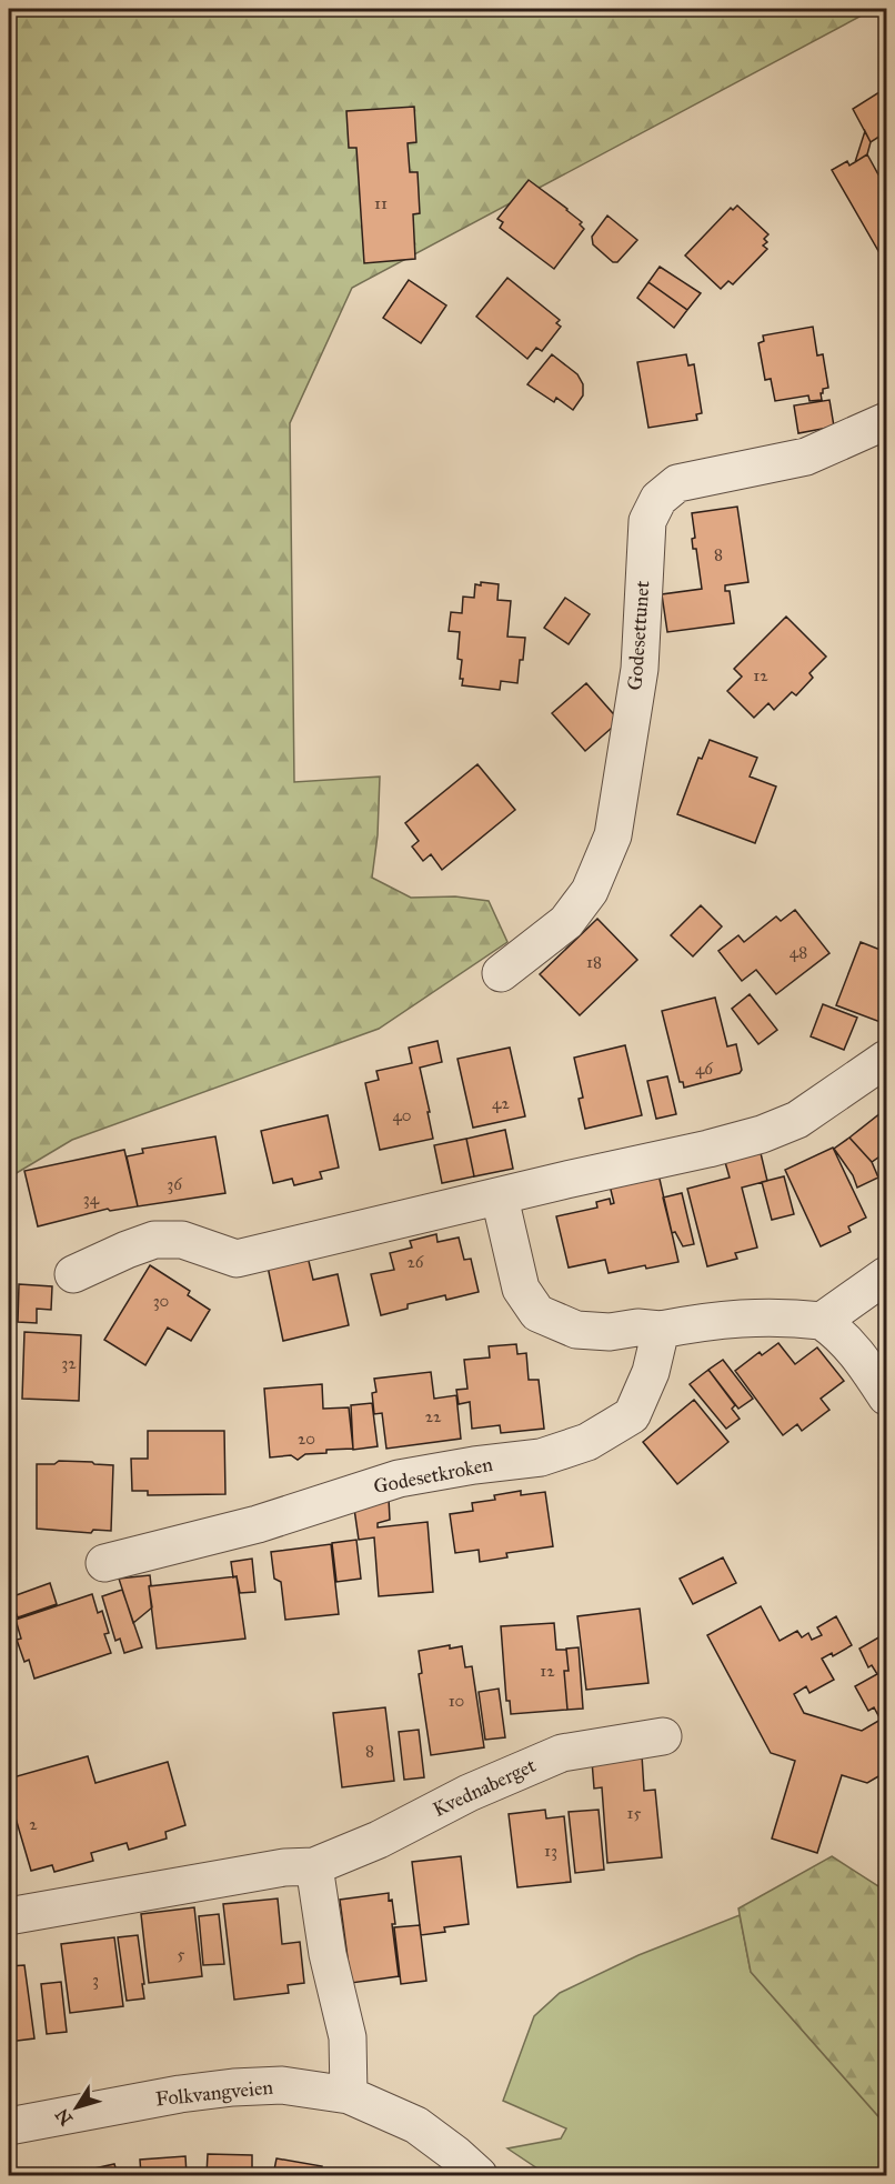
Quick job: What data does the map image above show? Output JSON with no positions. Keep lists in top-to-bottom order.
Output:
{
  "streets": {
    "street": [
      "Godesettunet",
      "Godesetkroken",
      "Kvednaberget",
      "Folkvangveien"
    ]
  },
  "house_numbers": [
    "11",
    "8",
    "12",
    "48",
    "18",
    "46",
    "42",
    "40",
    "36",
    "34",
    "26",
    "30",
    "32",
    "22",
    "20",
    "12",
    "10",
    "8",
    "15",
    "2",
    "13",
    "5",
    "3"
  ],
  "north": "bottom left"
}
